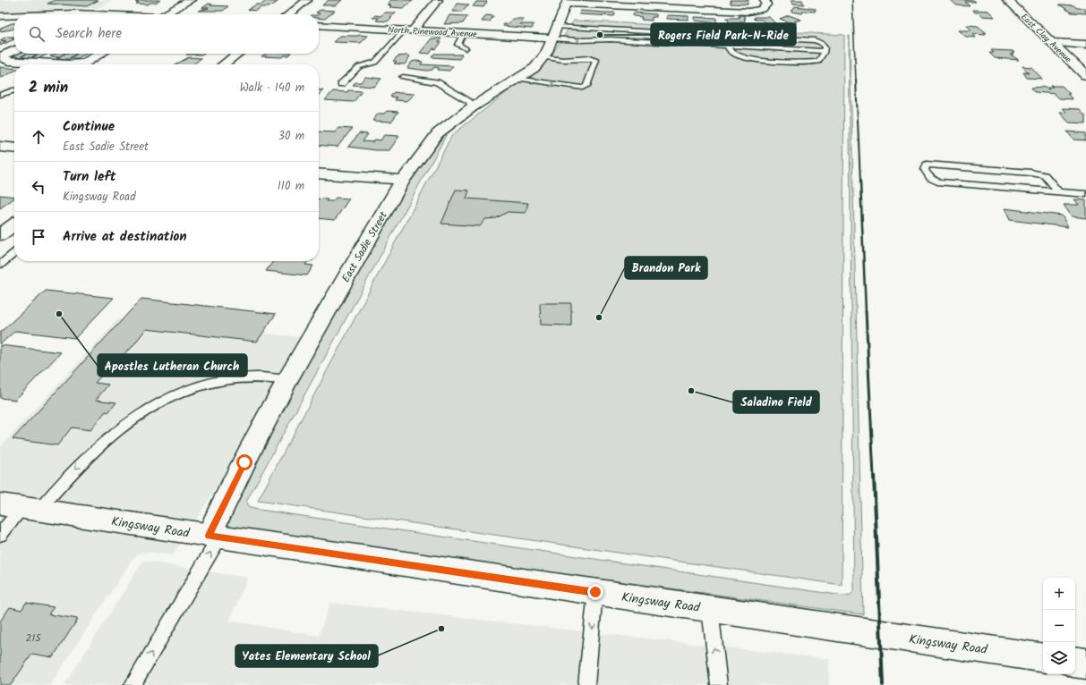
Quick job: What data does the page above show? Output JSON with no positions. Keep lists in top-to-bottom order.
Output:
{
  "streets": {
    "street": [
      "North Pinewood Avenue",
      "East Clay Avenue",
      "East Sadie Street",
      "Kingsway Road"
    ]
  },
  "crossings": [
    ["North Pinewood Avenue", "East Sadie Street"],
    ["East Sadie Street", "Kingsway Road"]
  ],
  "places": [
    "Rogers Field Park-N-Ride",
    "Apostles Lutheran Church",
    "Brandon Park",
    "Saladino Field",
    "Yates Elementary School"
  ],
  "house_numbers": ["215"],
  "page": {
    "search": "Search here",
    "heading": ["2 min", "Walk · 140 m"],
    "list": [
      ["Continue", "East Sadie Street", "30 m"],
      ["Turn left", "Kingsway Road", "110 m"],
      "Arrive at destination"
    ],
    "map_buttons": ["+", "−"]
  }
}
